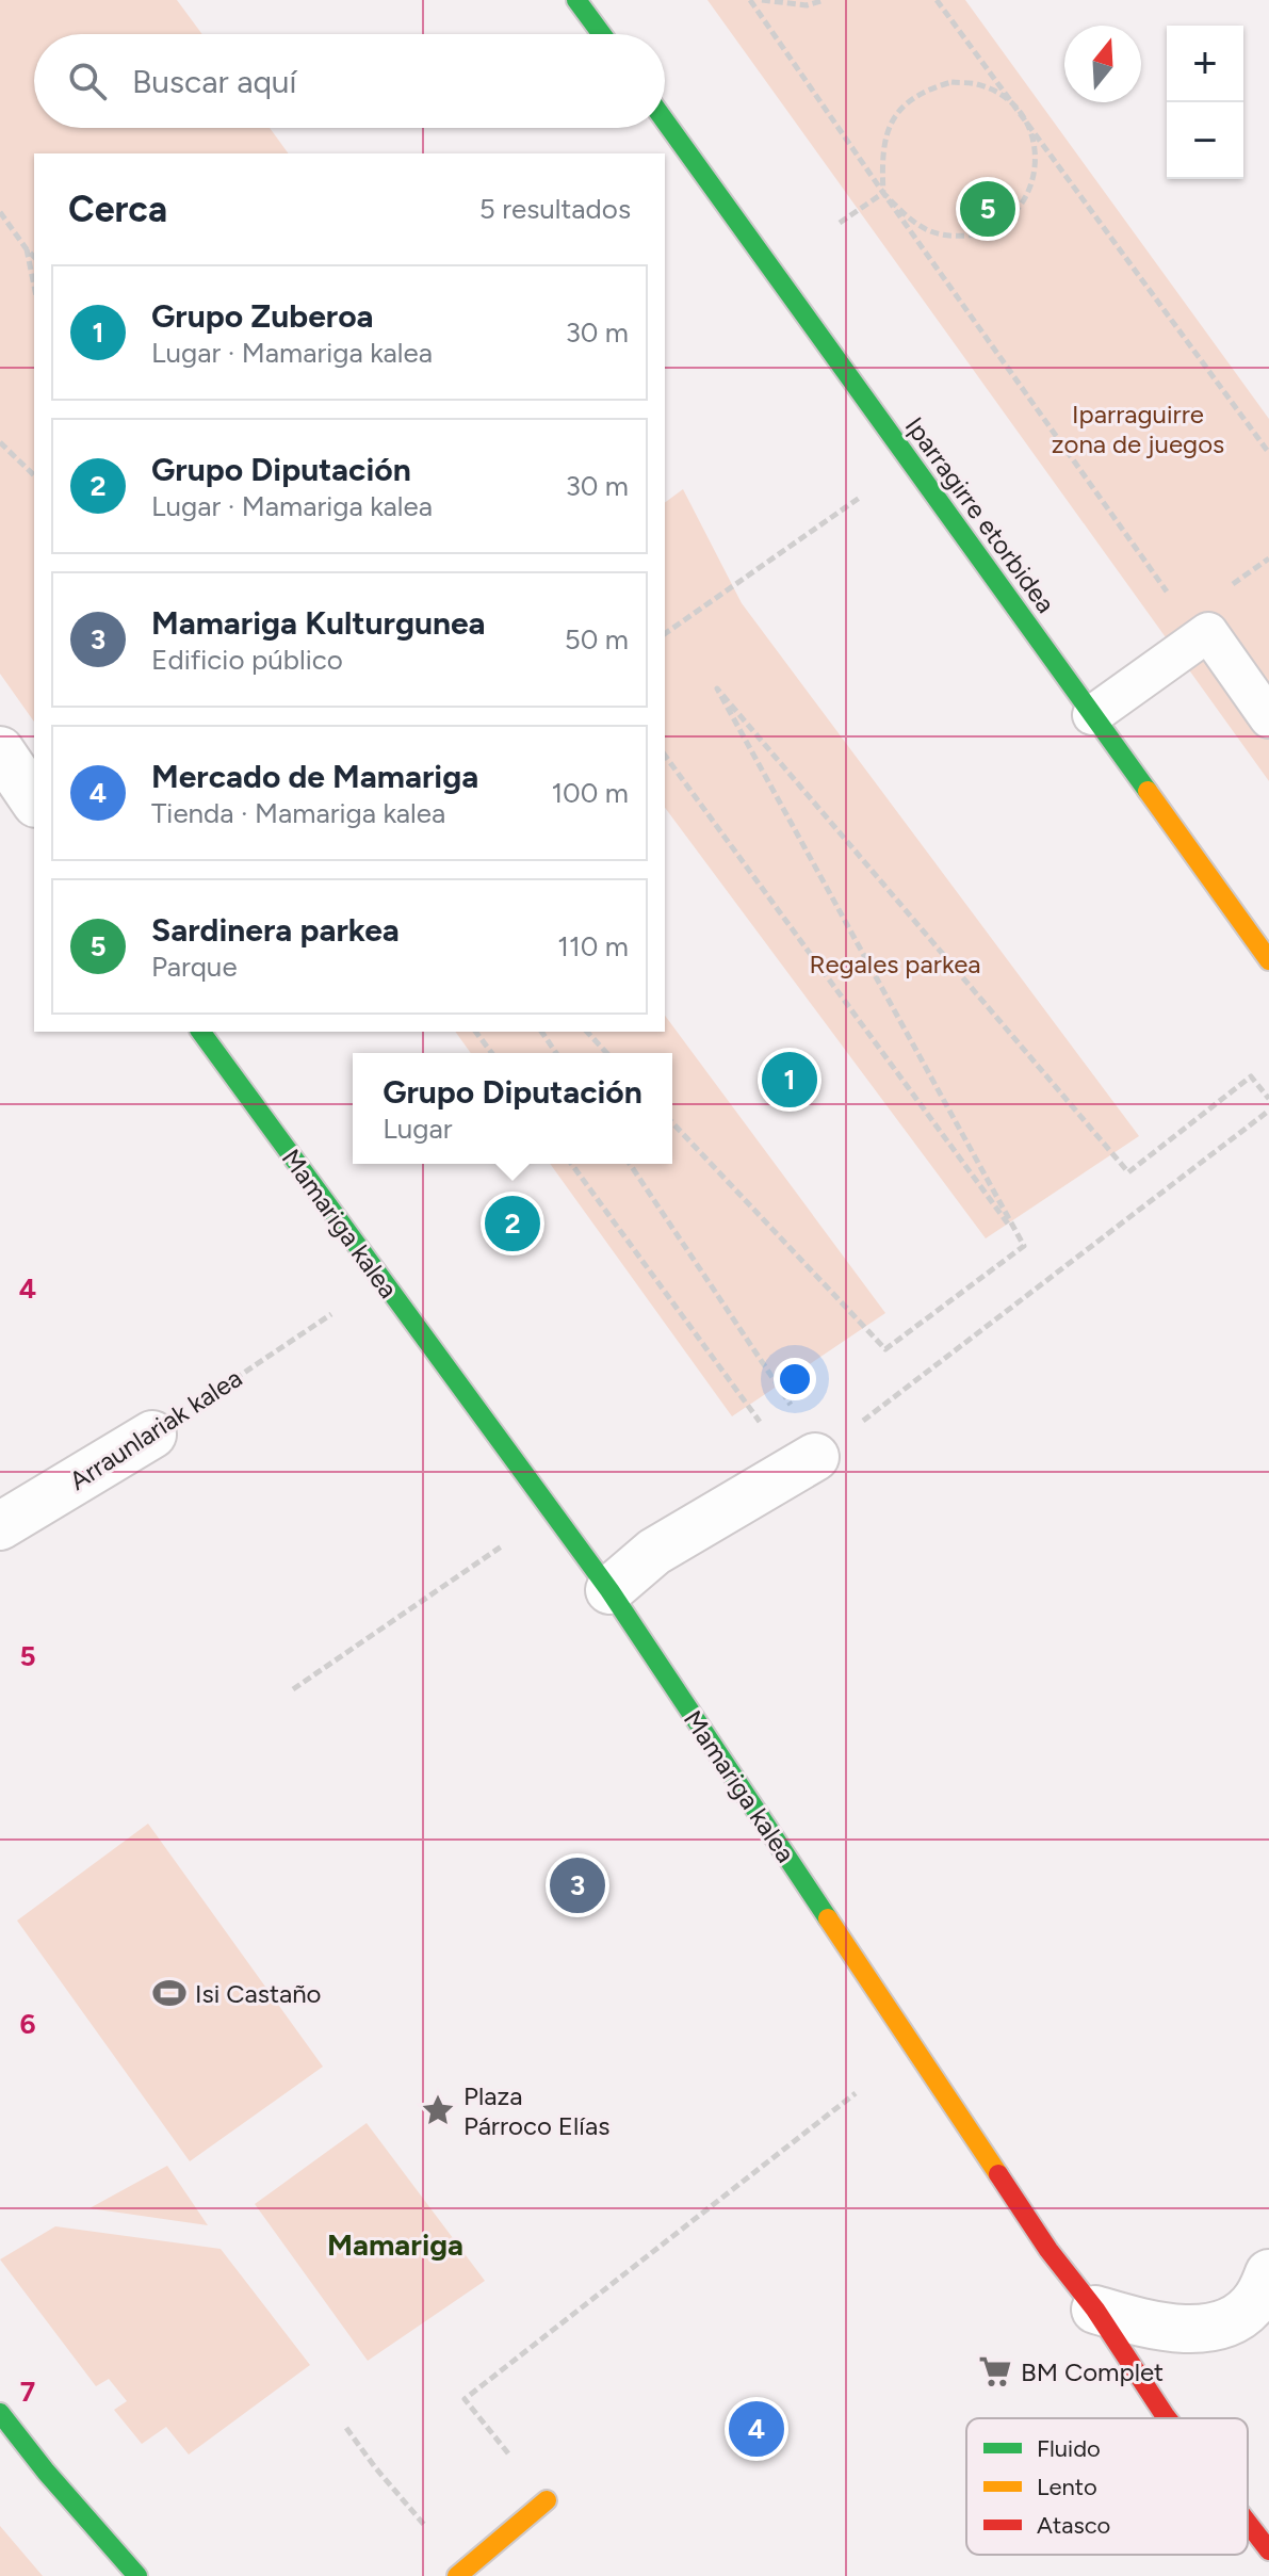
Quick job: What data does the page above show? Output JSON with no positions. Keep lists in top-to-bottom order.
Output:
{
  "streets": {
    "street": ["Iparragirre etorbidea", "Mamariga kalea", "Arraunlariak kalea"]
  },
  "districts": ["Mamariga"],
  "parks": ["Iparraguirre zona de juegos", "Regales parkea"],
  "places": {
    "sports": ["Isi Castaño"],
    "place": ["Plaza Párroco Elías"],
    "supermarket": ["BM Complet"]
  },
  "legend": ["Fluido", "Lento", "Atasco"],
  "north": "top",
  "page": {
    "map_buttons": ["+", "−"],
    "search": "Buscar aquí",
    "heading": ["Cerca", "5 resultados"],
    "pins": [
      "5",
      "1",
      "2",
      "3",
      "4"
    ],
    "list": [
      {
        "mark": "1",
        "name": "Grupo Zuberoa",
        "note": "Lugar · Mamariga kalea",
        "value": "30 m"
      },
      {
        "mark": "2",
        "name": "Grupo Diputación",
        "note": "Lugar · Mamariga kalea",
        "value": "30 m"
      },
      {
        "mark": "3",
        "name": "Mamariga Kulturgunea",
        "note": "Edificio público",
        "value": "50 m"
      },
      {
        "mark": "4",
        "name": "Mercado de Mamariga",
        "note": "Tienda · Mamariga kalea",
        "value": "100 m"
      },
      {
        "mark": "5",
        "name": "Sardinera parkea",
        "note": "Parque",
        "value": "110 m"
      }
    ],
    "popup": ["Grupo Diputación", "Lugar"]
  },
  "grid": {
    "rows": [
      "4",
      "5",
      "6",
      "7"
    ]
  }
}
